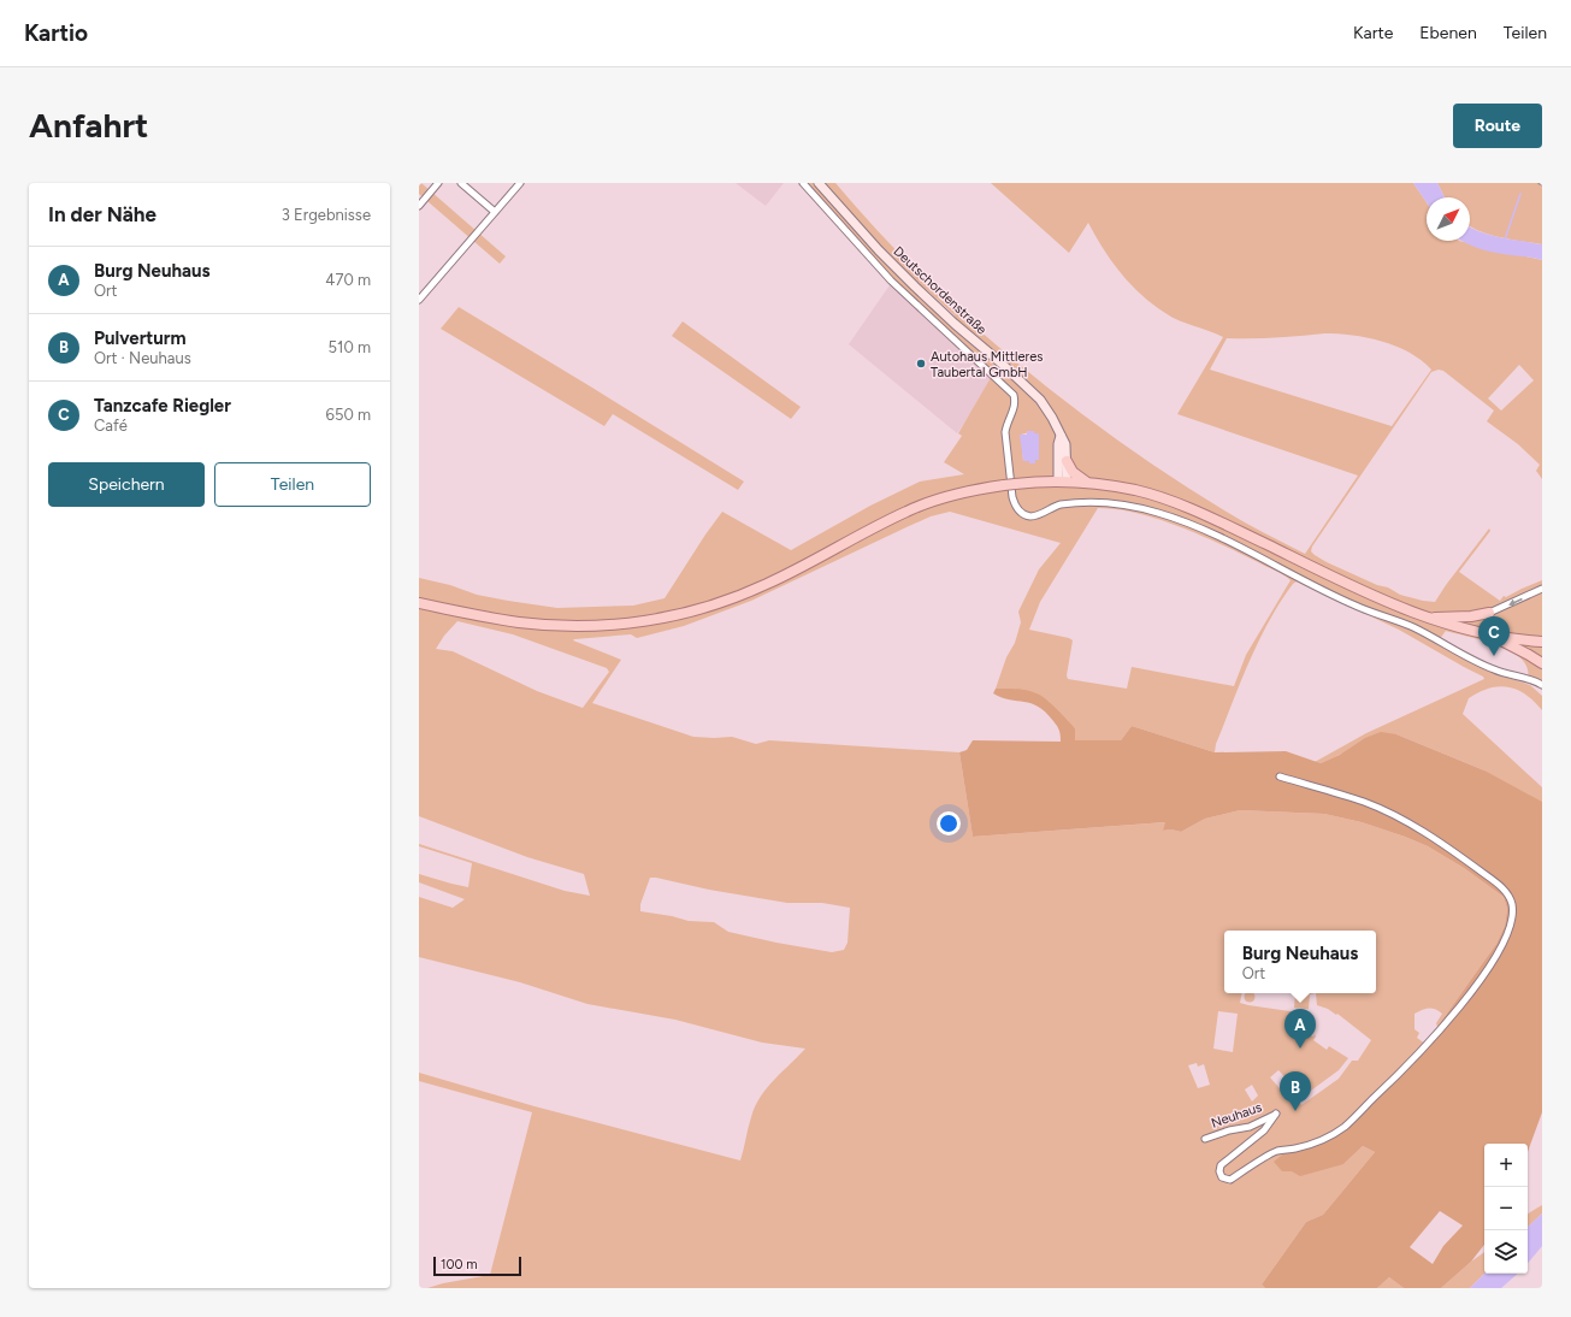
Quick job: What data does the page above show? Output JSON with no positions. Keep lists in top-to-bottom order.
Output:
{
  "streets": {
    "street": ["Deutschordenstraße", "Neuhaus"]
  },
  "places": ["Autohaus Mittleres Taubertal GmbH"],
  "scale_bar": "100 m",
  "north": "top right",
  "page": {
    "header": "Kartio",
    "nav": ["Karte", "Ebenen", "Teilen"],
    "buttons": [
      "Route",
      ["Speichern", "Teilen"]
    ],
    "title": "Anfahrt",
    "heading": ["In der Nähe", "3 Ergebnisse"],
    "list": [
      {
        "mark": "A",
        "name": "Burg Neuhaus",
        "note": "Ort",
        "value": "470 m"
      },
      {
        "mark": "B",
        "name": "Pulverturm",
        "note": "Ort · Neuhaus",
        "value": "510 m"
      },
      {
        "mark": "C",
        "name": "Tanzcafe Riegler",
        "note": "Café",
        "value": "650 m"
      }
    ],
    "pins": ["C", "A", "B"],
    "popup": ["Burg Neuhaus", "Ort"],
    "map_buttons": ["+", "−"],
    "scale": "100 m"
  }
}
